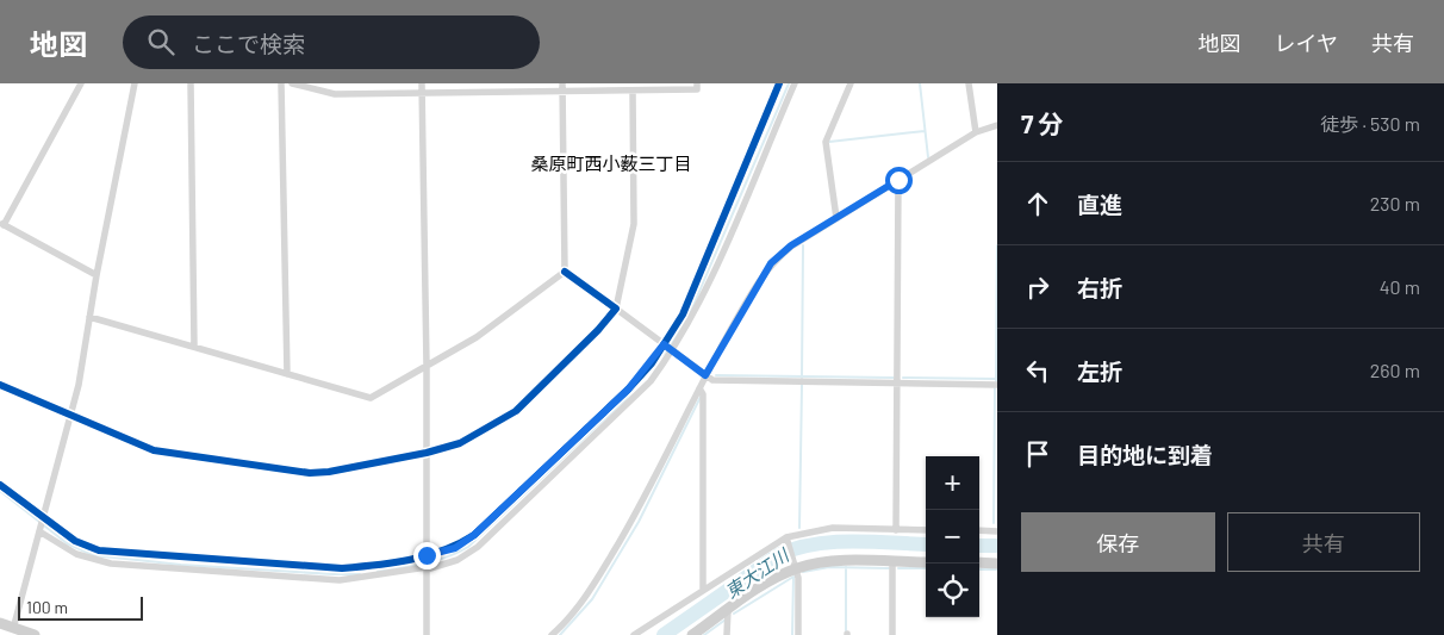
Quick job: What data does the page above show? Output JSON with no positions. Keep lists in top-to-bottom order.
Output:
{
  "districts": ["桑原町西小薮三丁目"],
  "water": ["東大江川"],
  "scale_bar": "100 m",
  "page": {
    "header": "地図",
    "search": "ここで検索",
    "nav": ["地図", "レイヤ", "共有"],
    "heading": ["7 分", "徒歩 · 530 m"],
    "list": [
      ["直進", "230 m"],
      ["右折", "40 m"],
      ["左折", "260 m"],
      "目的地に到着"
    ],
    "map_buttons": ["+", "−"],
    "buttons": ["保存", "共有"],
    "scale": "100 m"
  }
}
